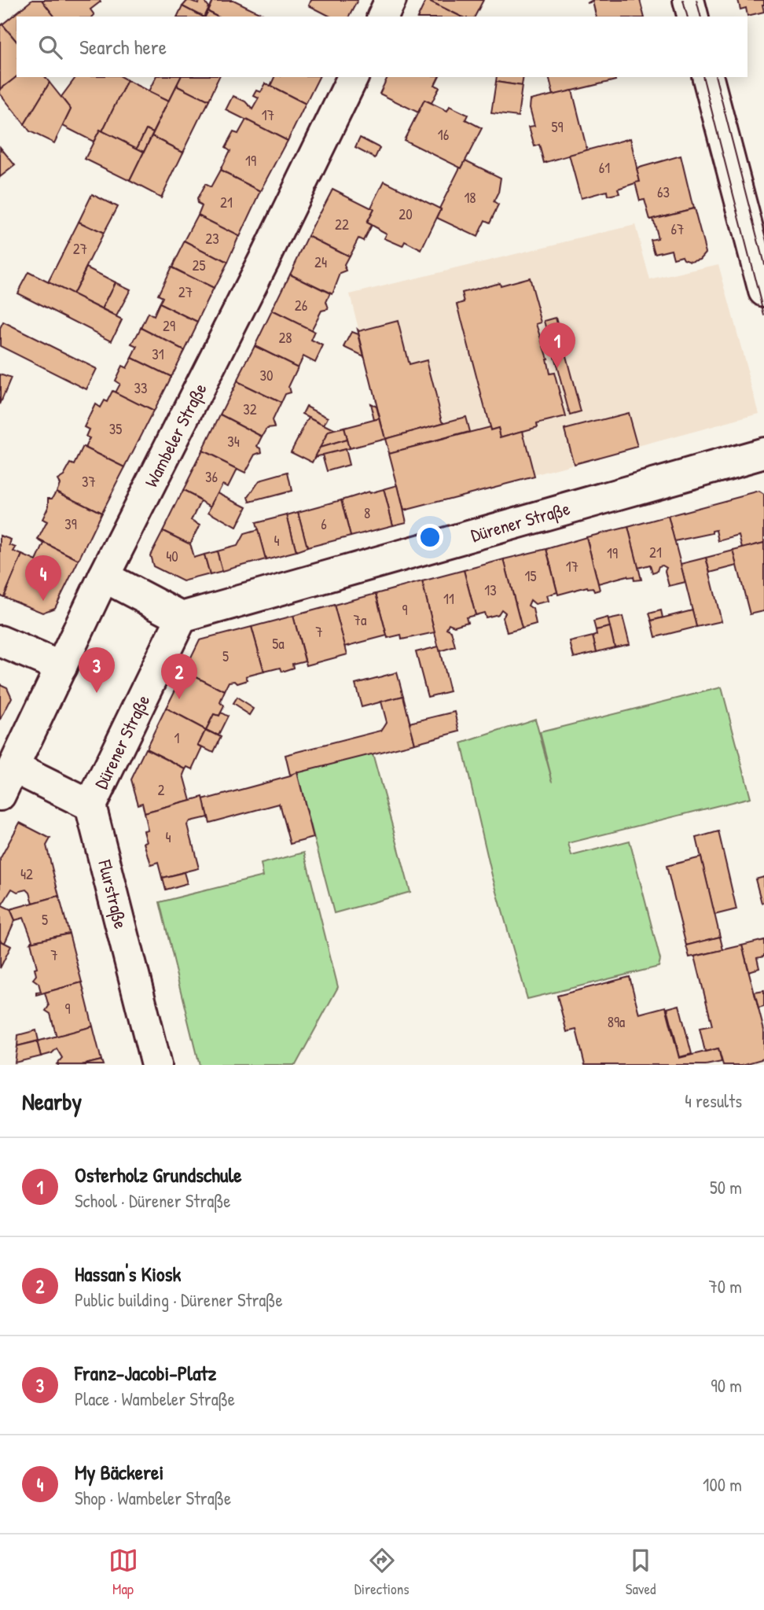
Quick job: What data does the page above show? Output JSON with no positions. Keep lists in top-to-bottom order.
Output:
{
  "streets": {
    "street": ["Wambeler Straße", "Dürener Straße", "Flurstraße"]
  },
  "crossings": [
    ["Dürener Straße", "Flurstraße"]
  ],
  "house_numbers": [
    "17",
    "59",
    "16",
    "19",
    "61",
    "63",
    "18",
    "21",
    "20",
    "22",
    "67",
    "23",
    "27",
    "24",
    "25",
    "27",
    "26",
    "29",
    "28",
    "31",
    "30",
    "33",
    "32",
    "35",
    "34",
    "36",
    "37",
    "8",
    "39",
    "6",
    "4",
    "21",
    "19",
    "40",
    "17",
    "15",
    "13",
    "11",
    "9",
    "7a",
    "7",
    "5a",
    "5",
    "1",
    "2",
    "4",
    "42",
    "5",
    "7",
    "9",
    "89a"
  ],
  "page": {
    "search": "Search here",
    "pins": [
      "1",
      "4",
      "3",
      "2"
    ],
    "heading": ["Nearby", "4 results"],
    "list": [
      {
        "mark": "1",
        "name": "Osterholz Grundschule",
        "note": "School · Dürener Straße",
        "value": "50 m"
      },
      {
        "mark": "2",
        "name": "Hassan's Kiosk",
        "note": "Public building · Dürener Straße",
        "value": "70 m"
      },
      {
        "mark": "3",
        "name": "Franz-Jacobi-Platz",
        "note": "Place · Wambeler Straße",
        "value": "90 m"
      },
      {
        "mark": "4",
        "name": "My Bäckerei",
        "note": "Shop · Wambeler Straße",
        "value": "100 m"
      }
    ],
    "nav": ["Map", "Directions", "Saved"]
  }
}
